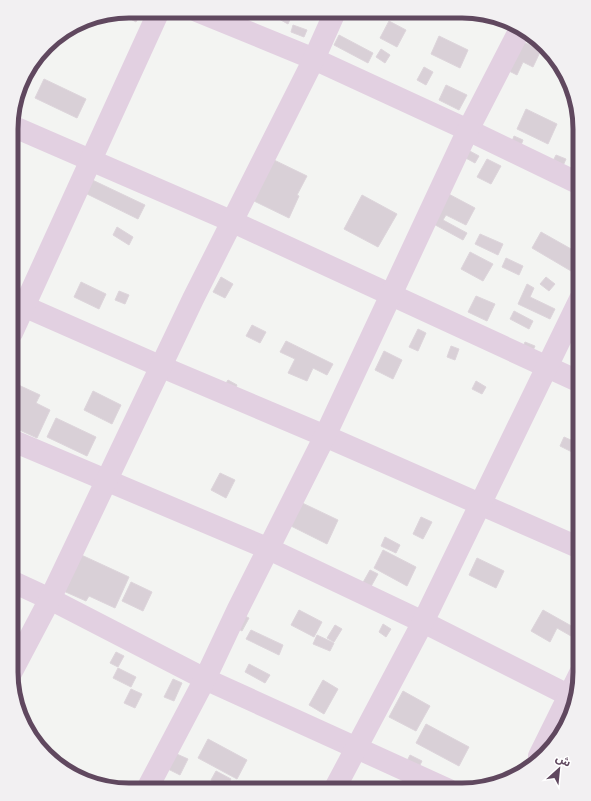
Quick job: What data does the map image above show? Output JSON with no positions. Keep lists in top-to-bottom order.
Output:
{
  "north": "top right"
}
